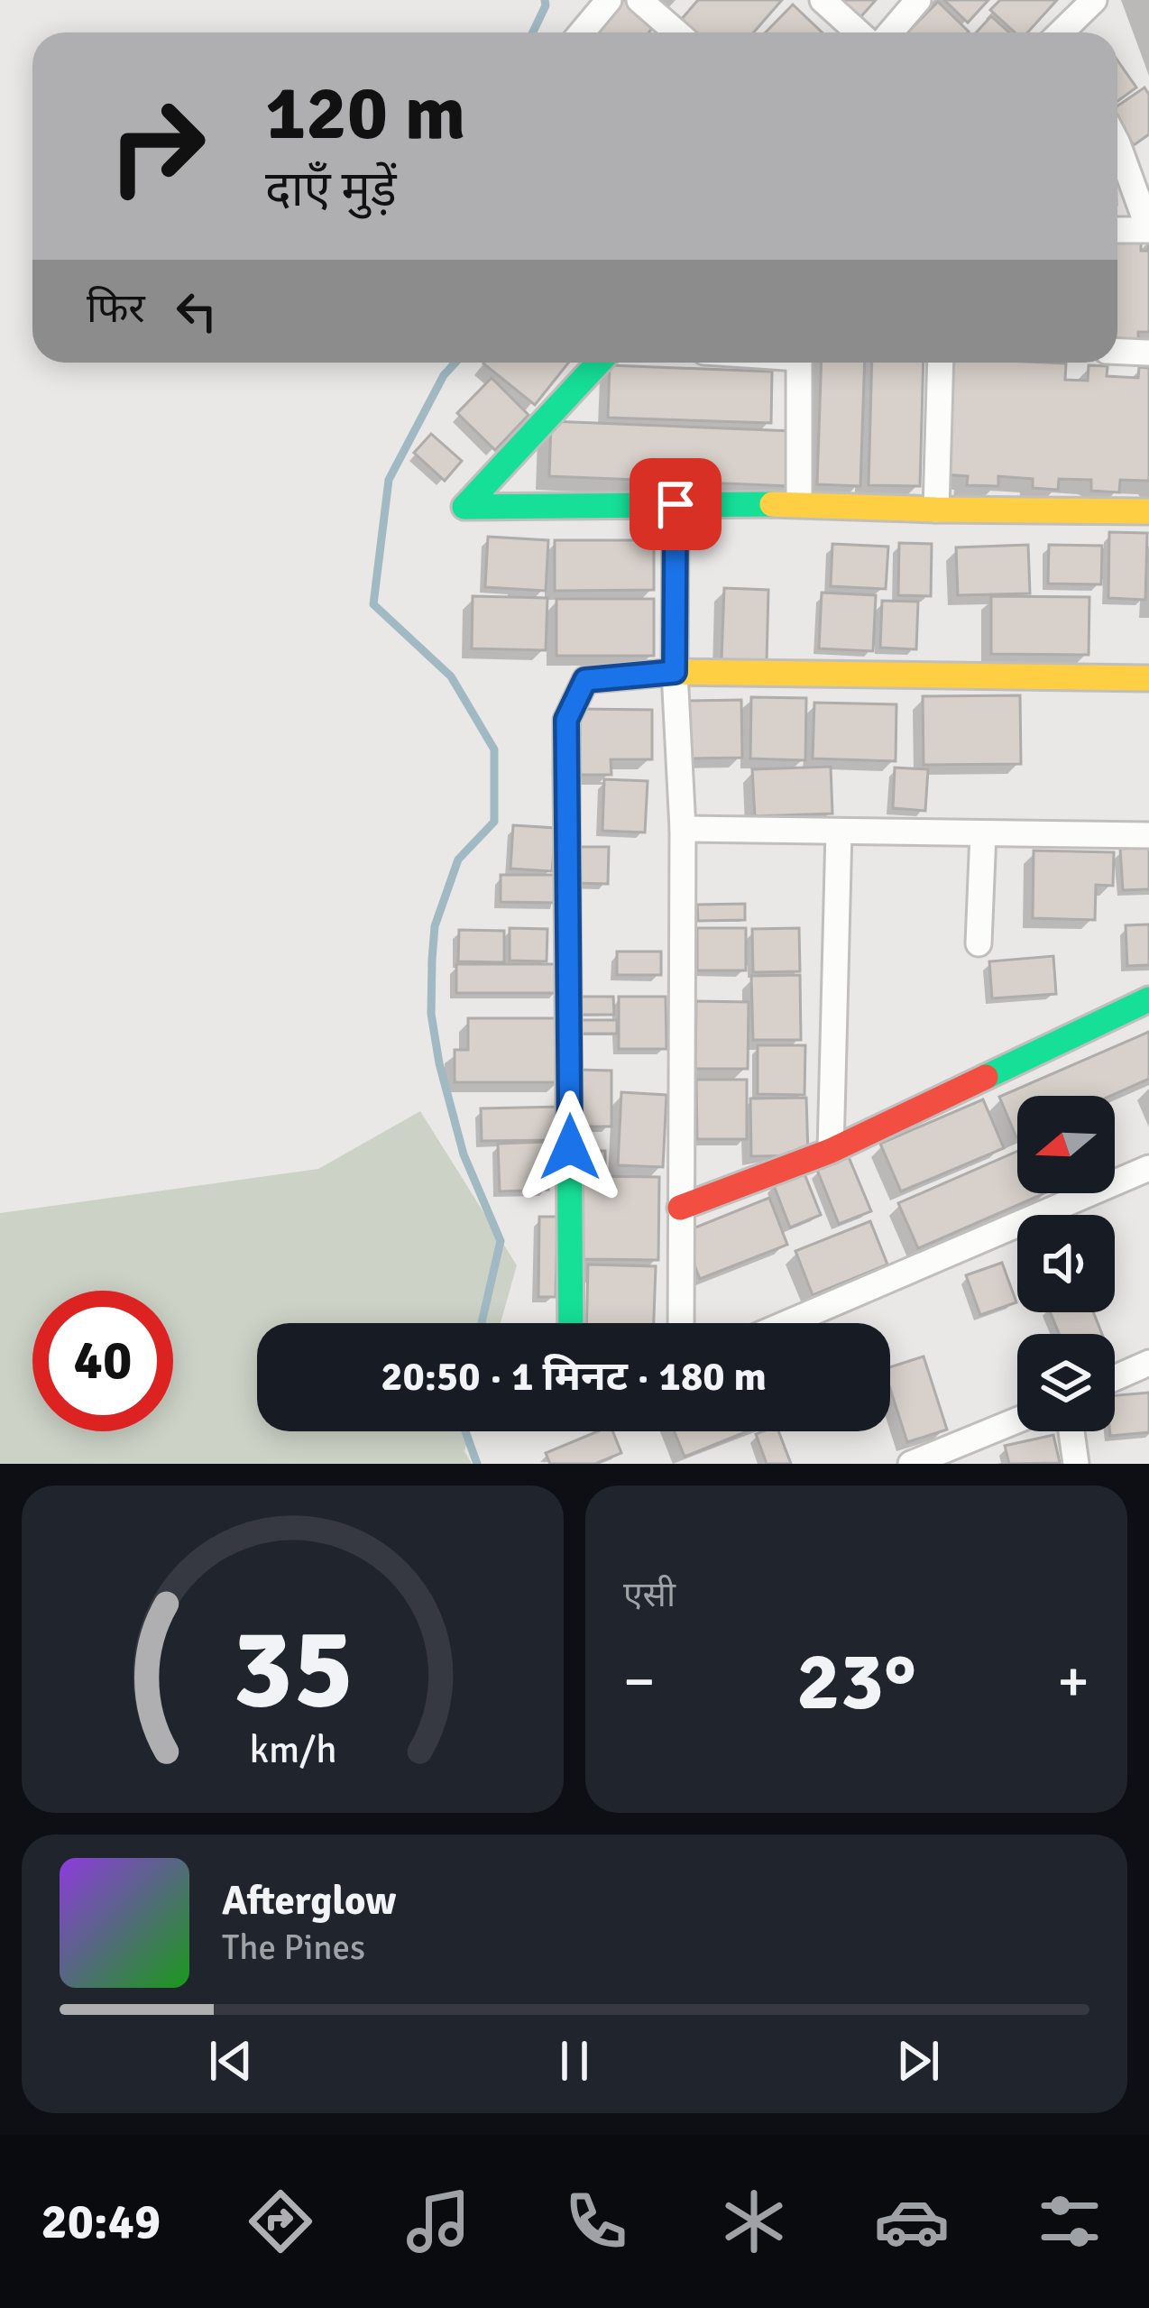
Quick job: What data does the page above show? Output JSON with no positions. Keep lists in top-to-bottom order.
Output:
{
  "north": "left",
  "page": {
    "turn": ["120 m", "दाएँ मुड़ें"],
    "then": "फिर",
    "limit": "40",
    "trip": "20:50 · 1 मिनट · 180 m",
    "tile": "एसी",
    "heat": ["−", "23°", "+"],
    "song": ["Afterglow", "The Pines"],
    "tabs": "20:49",
    "gauge": ["35", "km/h"]
  }
}
